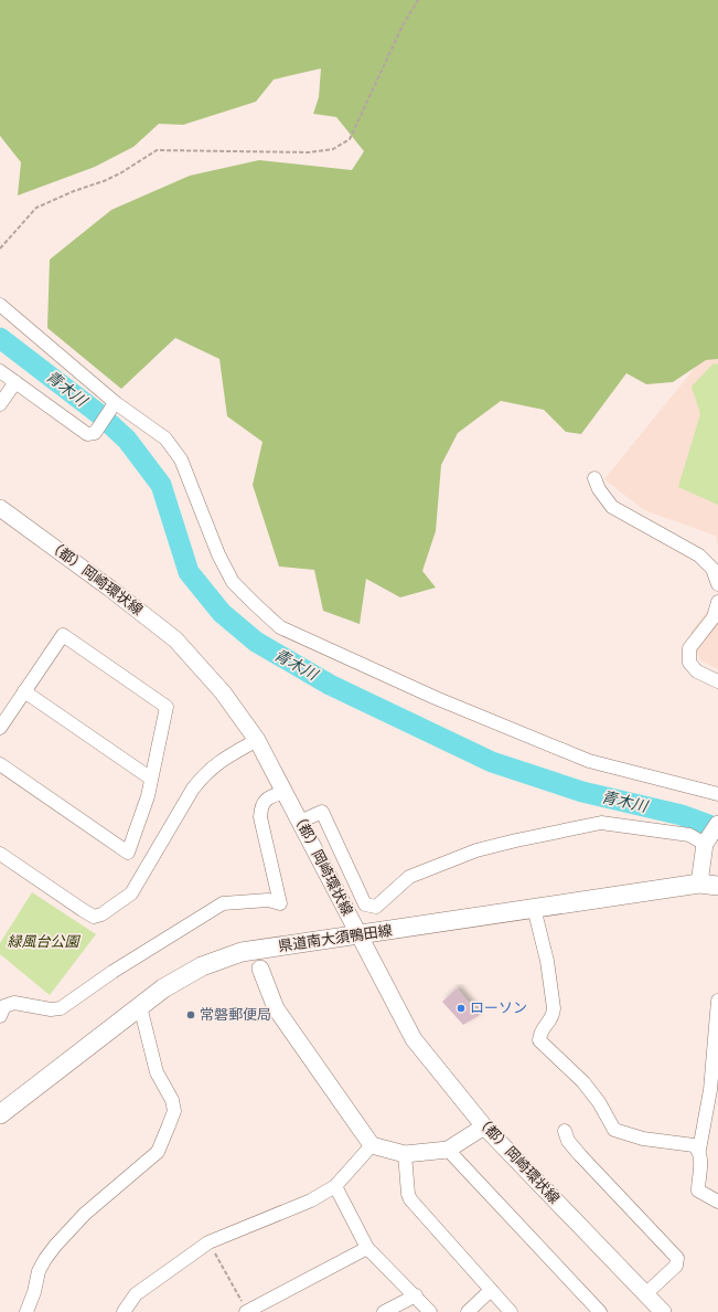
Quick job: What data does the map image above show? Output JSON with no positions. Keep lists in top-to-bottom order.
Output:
{
  "streets": {
    "main road": ["県道南大須鴨田線"],
    "street": ["（都）岡崎環状線"]
  },
  "crossings": [
    ["（都）岡崎環状線", "県道南大須鴨田線"]
  ],
  "water": ["青木川"],
  "parks": ["緑風台公園"],
  "places": ["ローソン", "常磐郵便局"]
}
